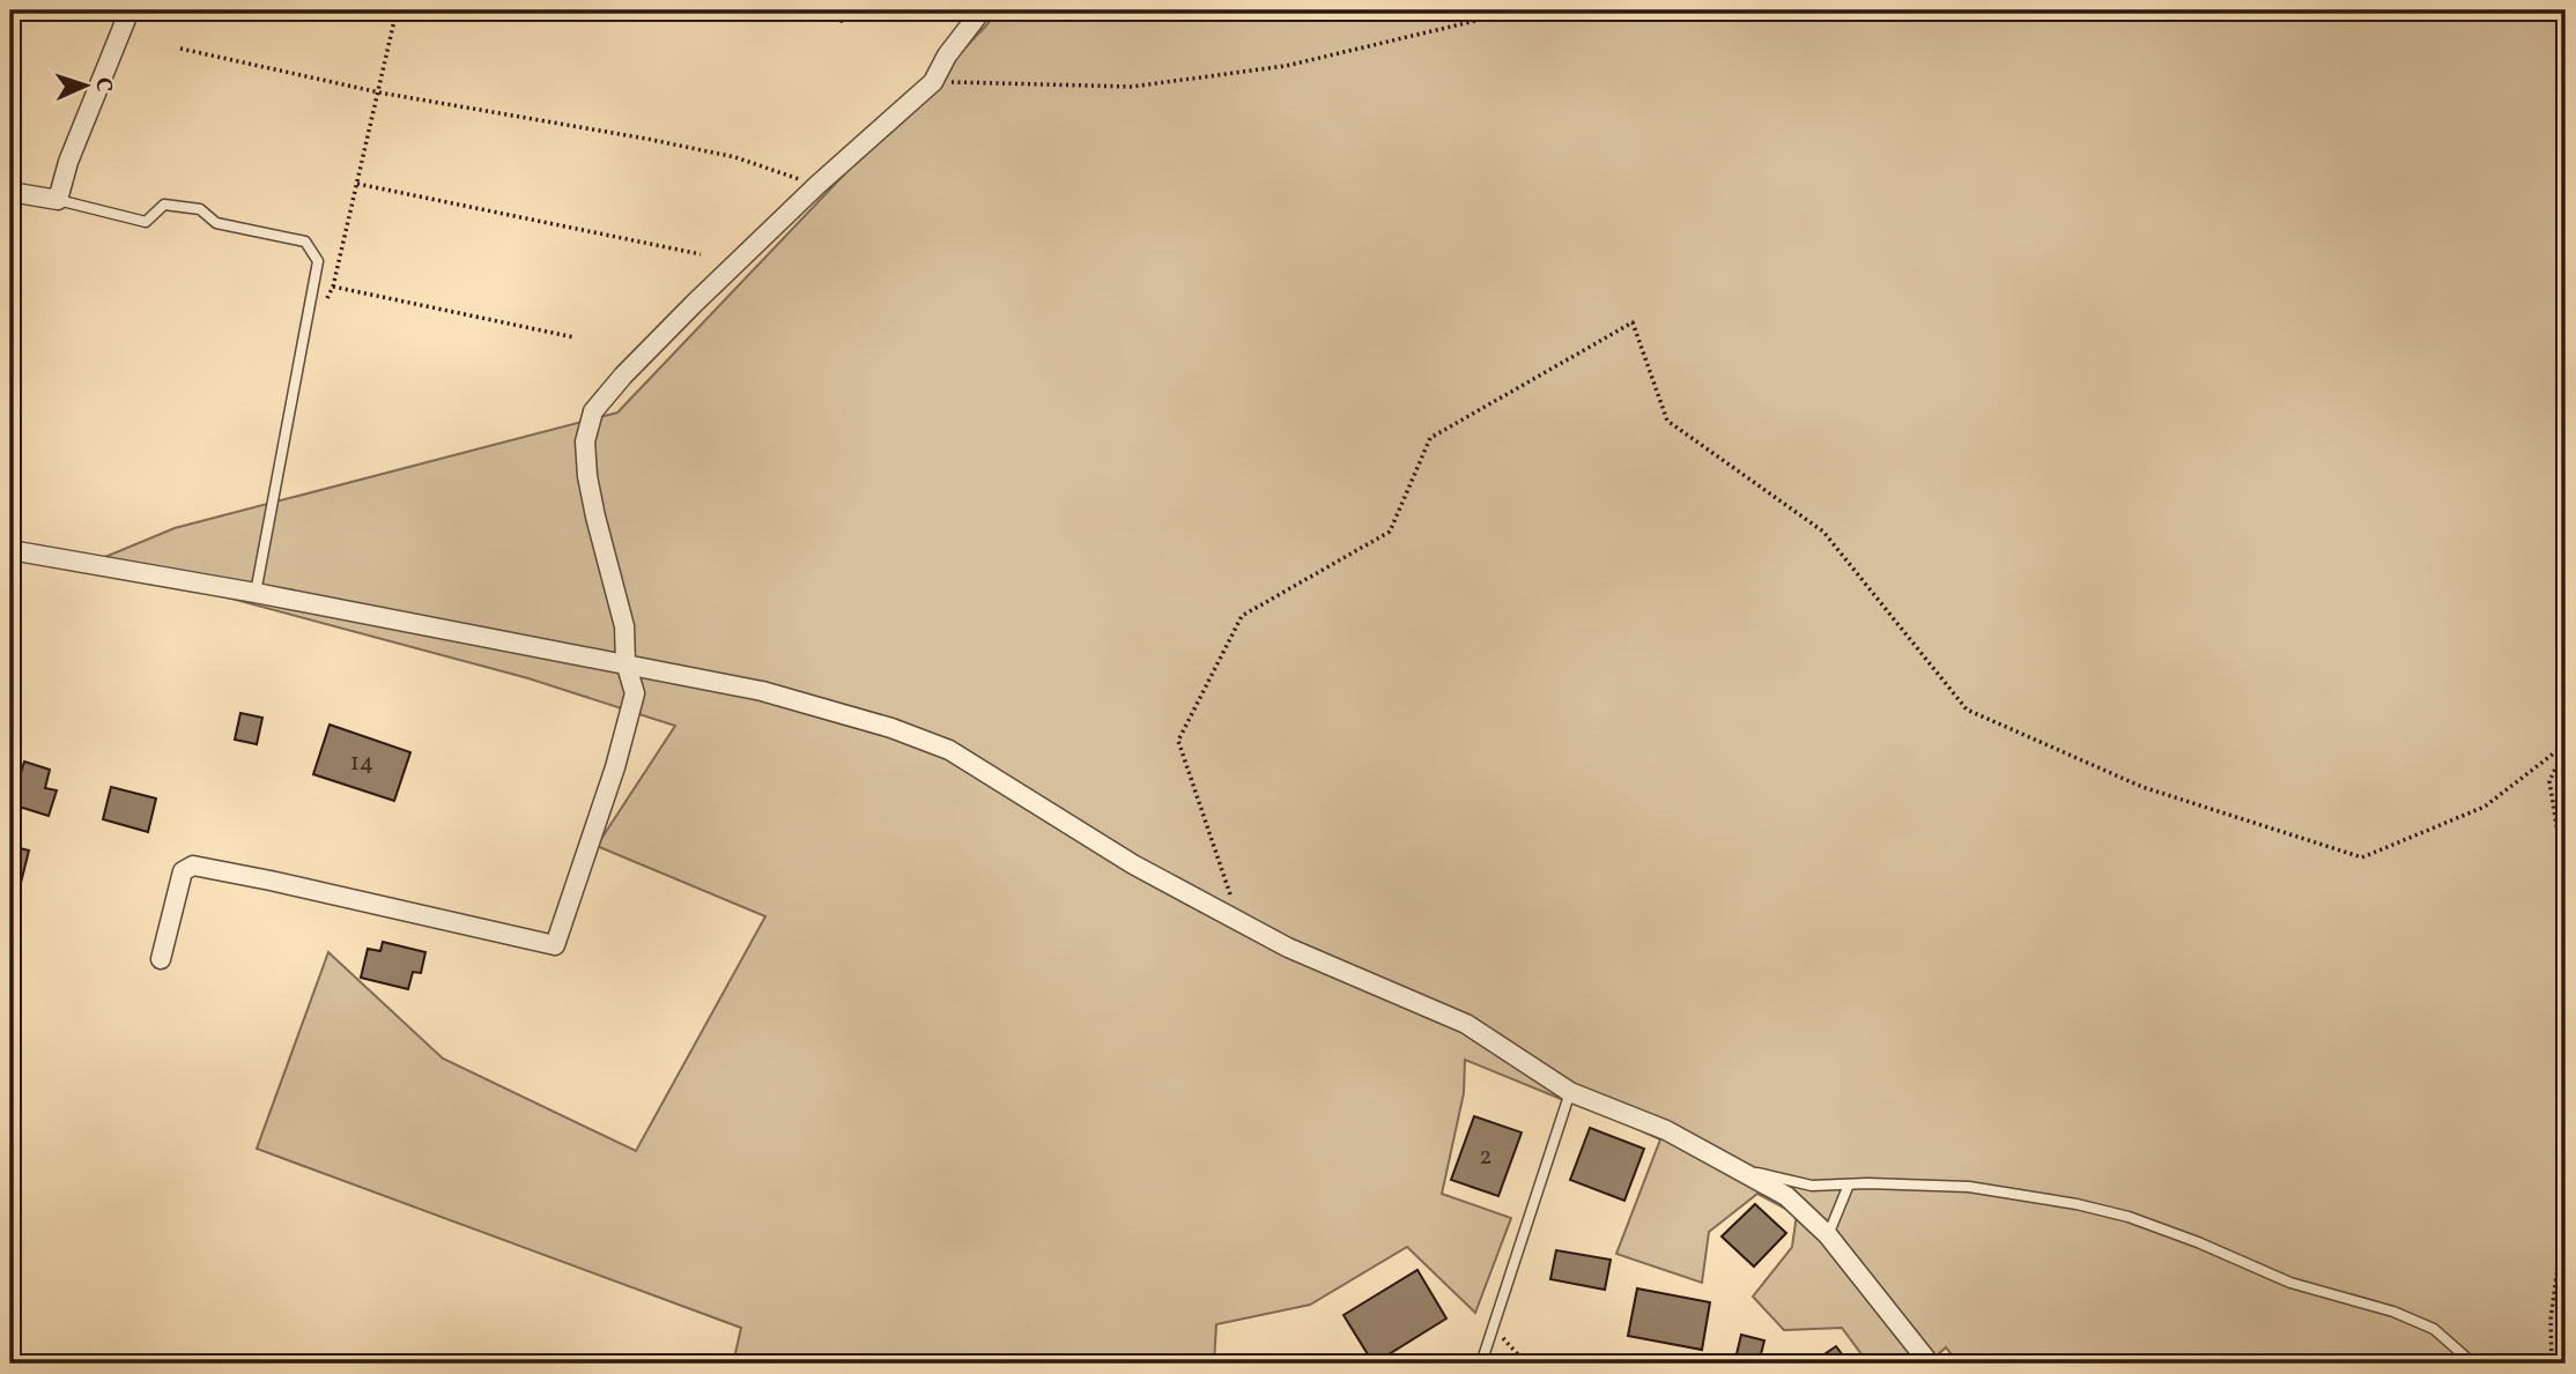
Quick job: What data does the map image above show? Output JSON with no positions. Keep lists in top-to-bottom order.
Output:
{
  "house_numbers": ["14", "2"],
  "north": "right"
}
